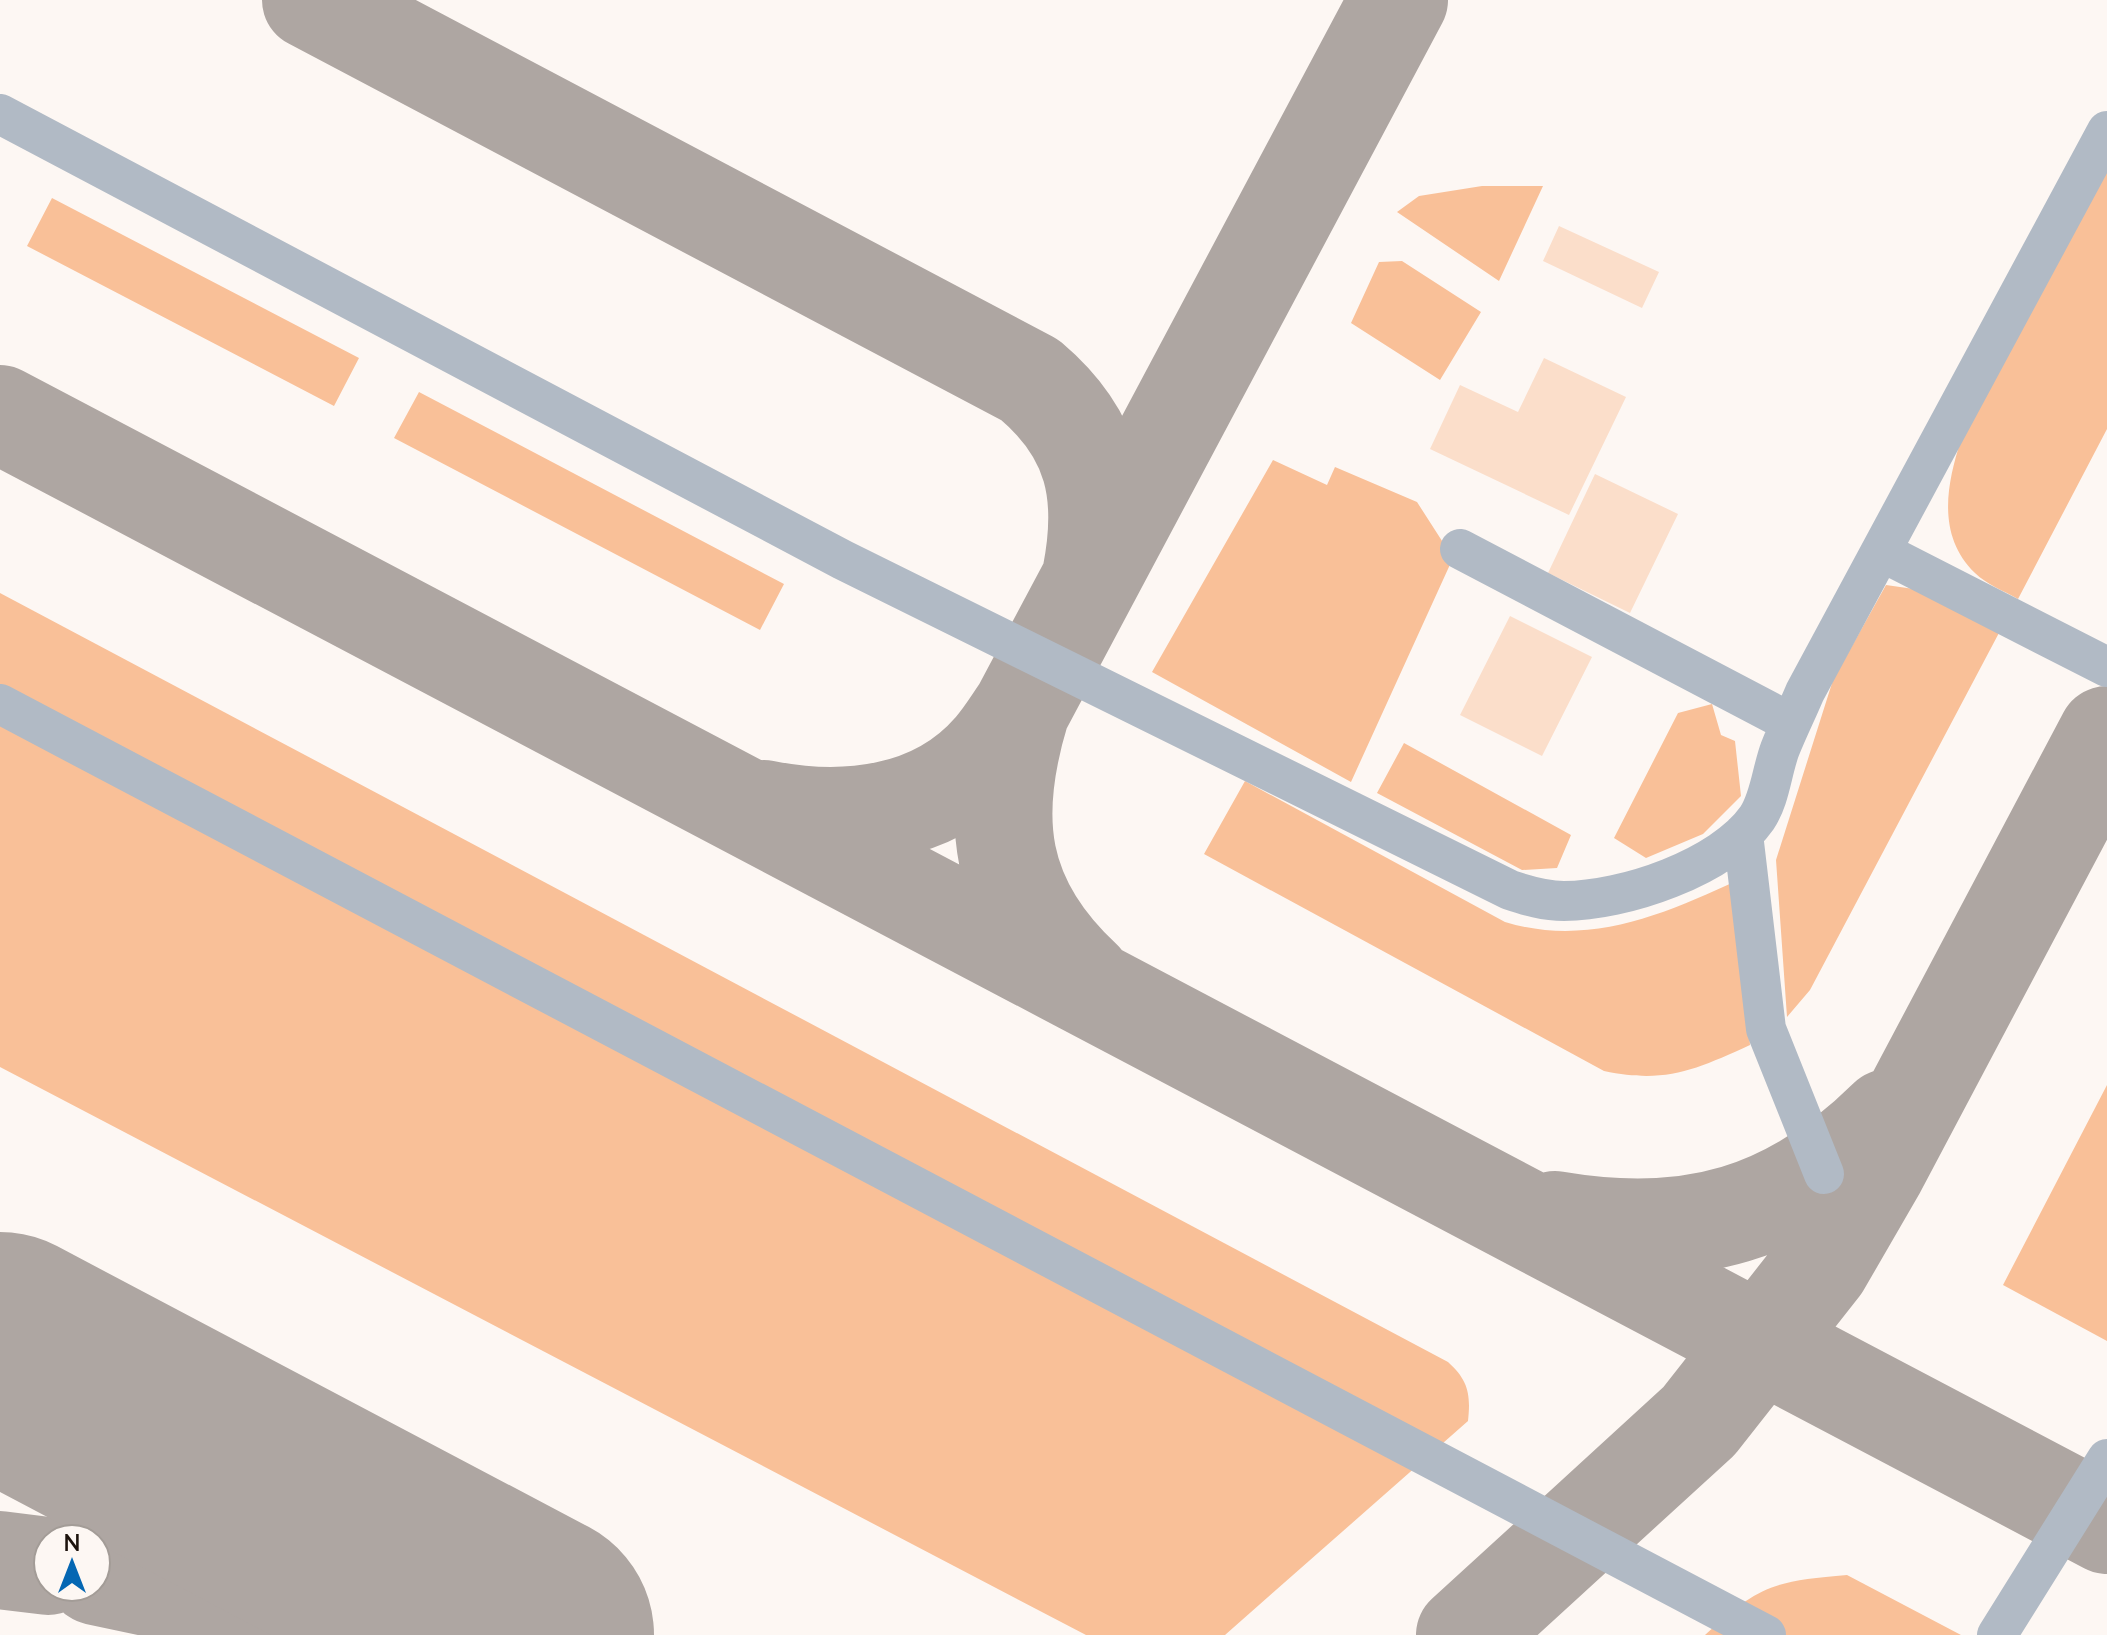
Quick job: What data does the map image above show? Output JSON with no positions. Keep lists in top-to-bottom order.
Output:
{
  "north": "top"
}
